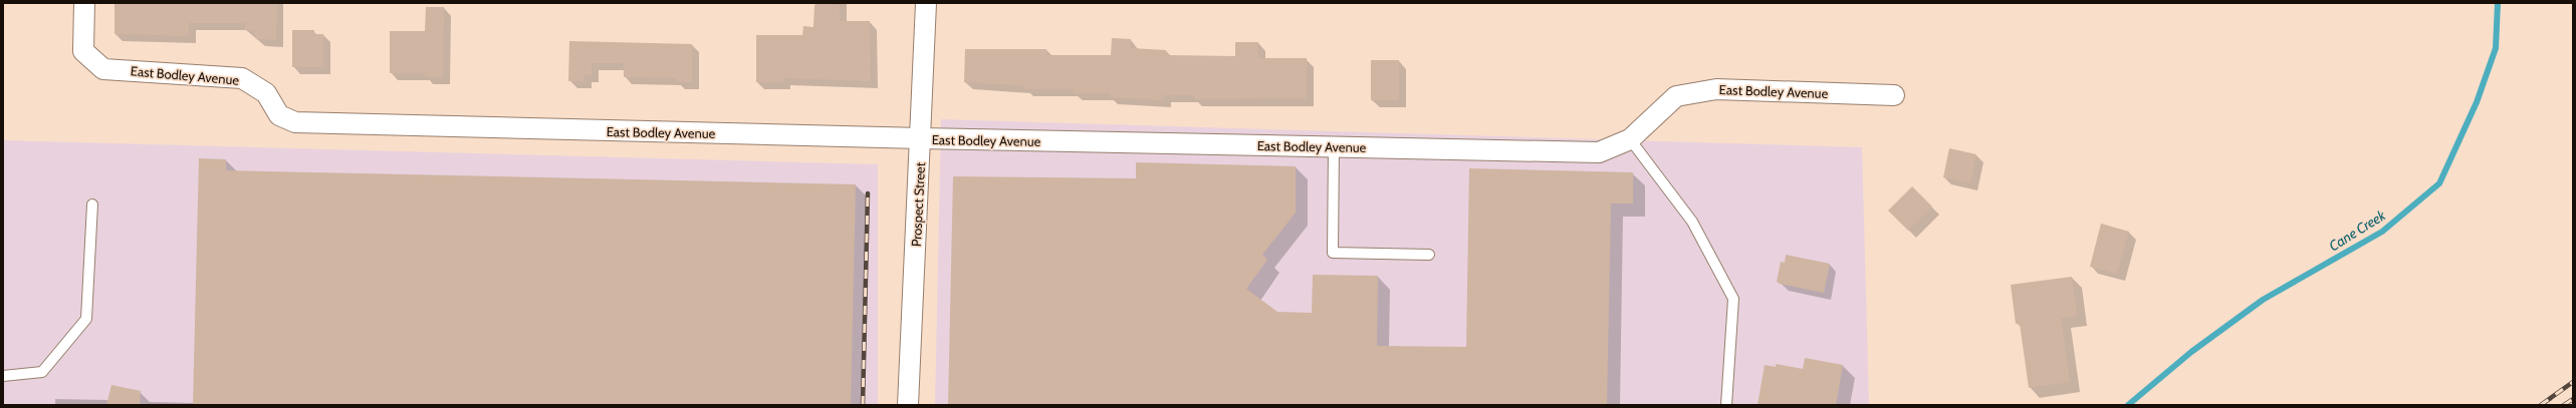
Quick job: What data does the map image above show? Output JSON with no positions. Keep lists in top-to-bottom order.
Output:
{
  "streets": {
    "street": ["East Bodley Avenue", "Prospect Street"]
  },
  "crossings": [
    ["East Bodley Avenue", "Prospect Street"]
  ],
  "water": ["Cane Creek"]
}
